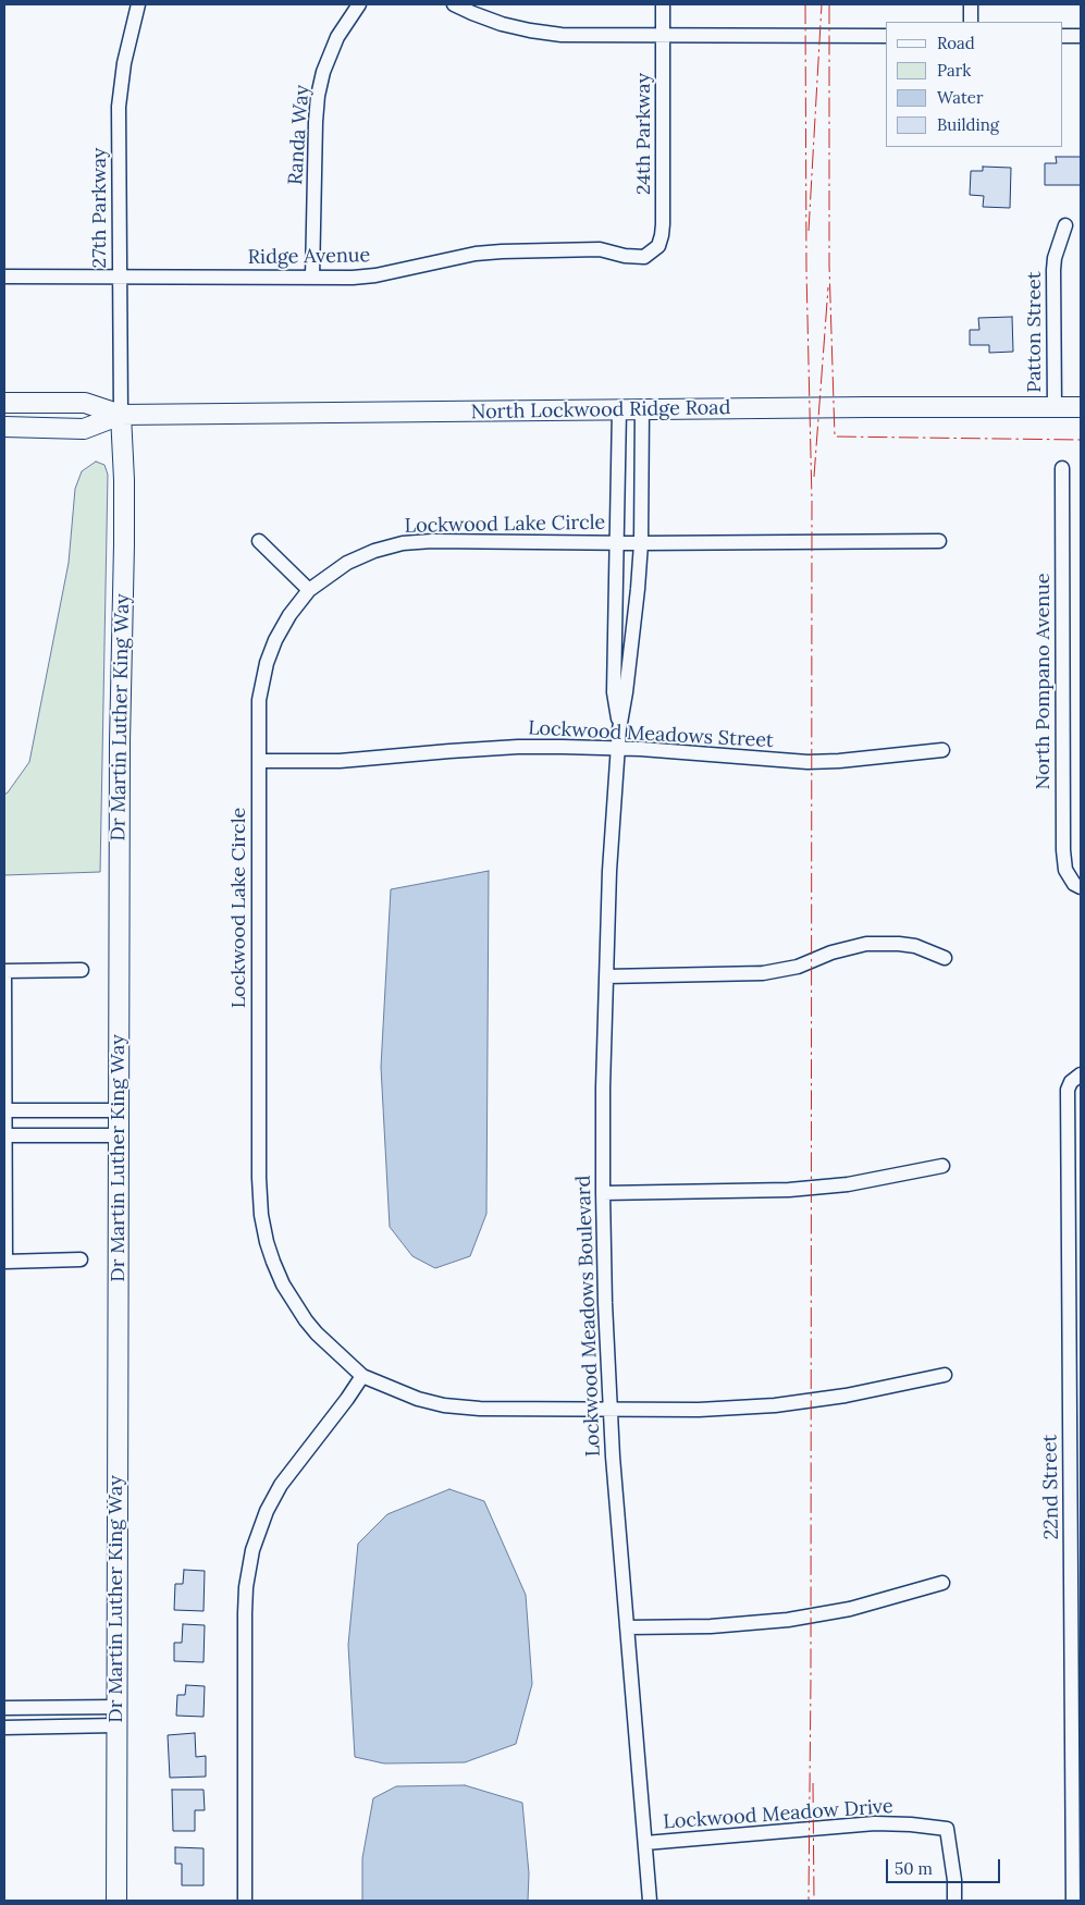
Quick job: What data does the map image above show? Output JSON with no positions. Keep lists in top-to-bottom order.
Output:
{
  "streets": {
    "street": [
      "24th Parkway",
      "Randa Way",
      "27th Parkway",
      "Ridge Avenue",
      "Patton Street",
      "North Lockwood Ridge Road",
      "Lockwood Lake Circle",
      "North Pompano Avenue",
      "Dr Martin Luther King Way",
      "Lockwood Meadows Street",
      "Lockwood Meadows Boulevard",
      "22nd Street",
      "Lockwood Meadow Drive"
    ]
  },
  "crossings": [
    ["24th Parkway", "Ridge Avenue"],
    ["Randa Way", "Ridge Avenue"],
    ["27th Parkway", "Ridge Avenue"],
    ["27th Parkway", "North Lockwood Ridge Road"],
    ["27th Parkway", "Dr Martin Luther King Way"],
    ["Patton Street", "North Lockwood Ridge Road"],
    ["North Lockwood Ridge Road", "Dr Martin Luther King Way"],
    ["North Lockwood Ridge Road", "Lockwood Meadows Boulevard"],
    ["Lockwood Lake Circle", "Lockwood Meadows Street"],
    ["Lockwood Lake Circle", "Lockwood Meadows Boulevard"],
    ["Lockwood Meadows Street", "Lockwood Meadows Boulevard"],
    ["Lockwood Meadows Boulevard", "Lockwood Meadow Drive"]
  ],
  "legend": [
    "Road",
    "Park",
    "Water",
    "Building"
  ],
  "scale_bar": "50 m"
}
